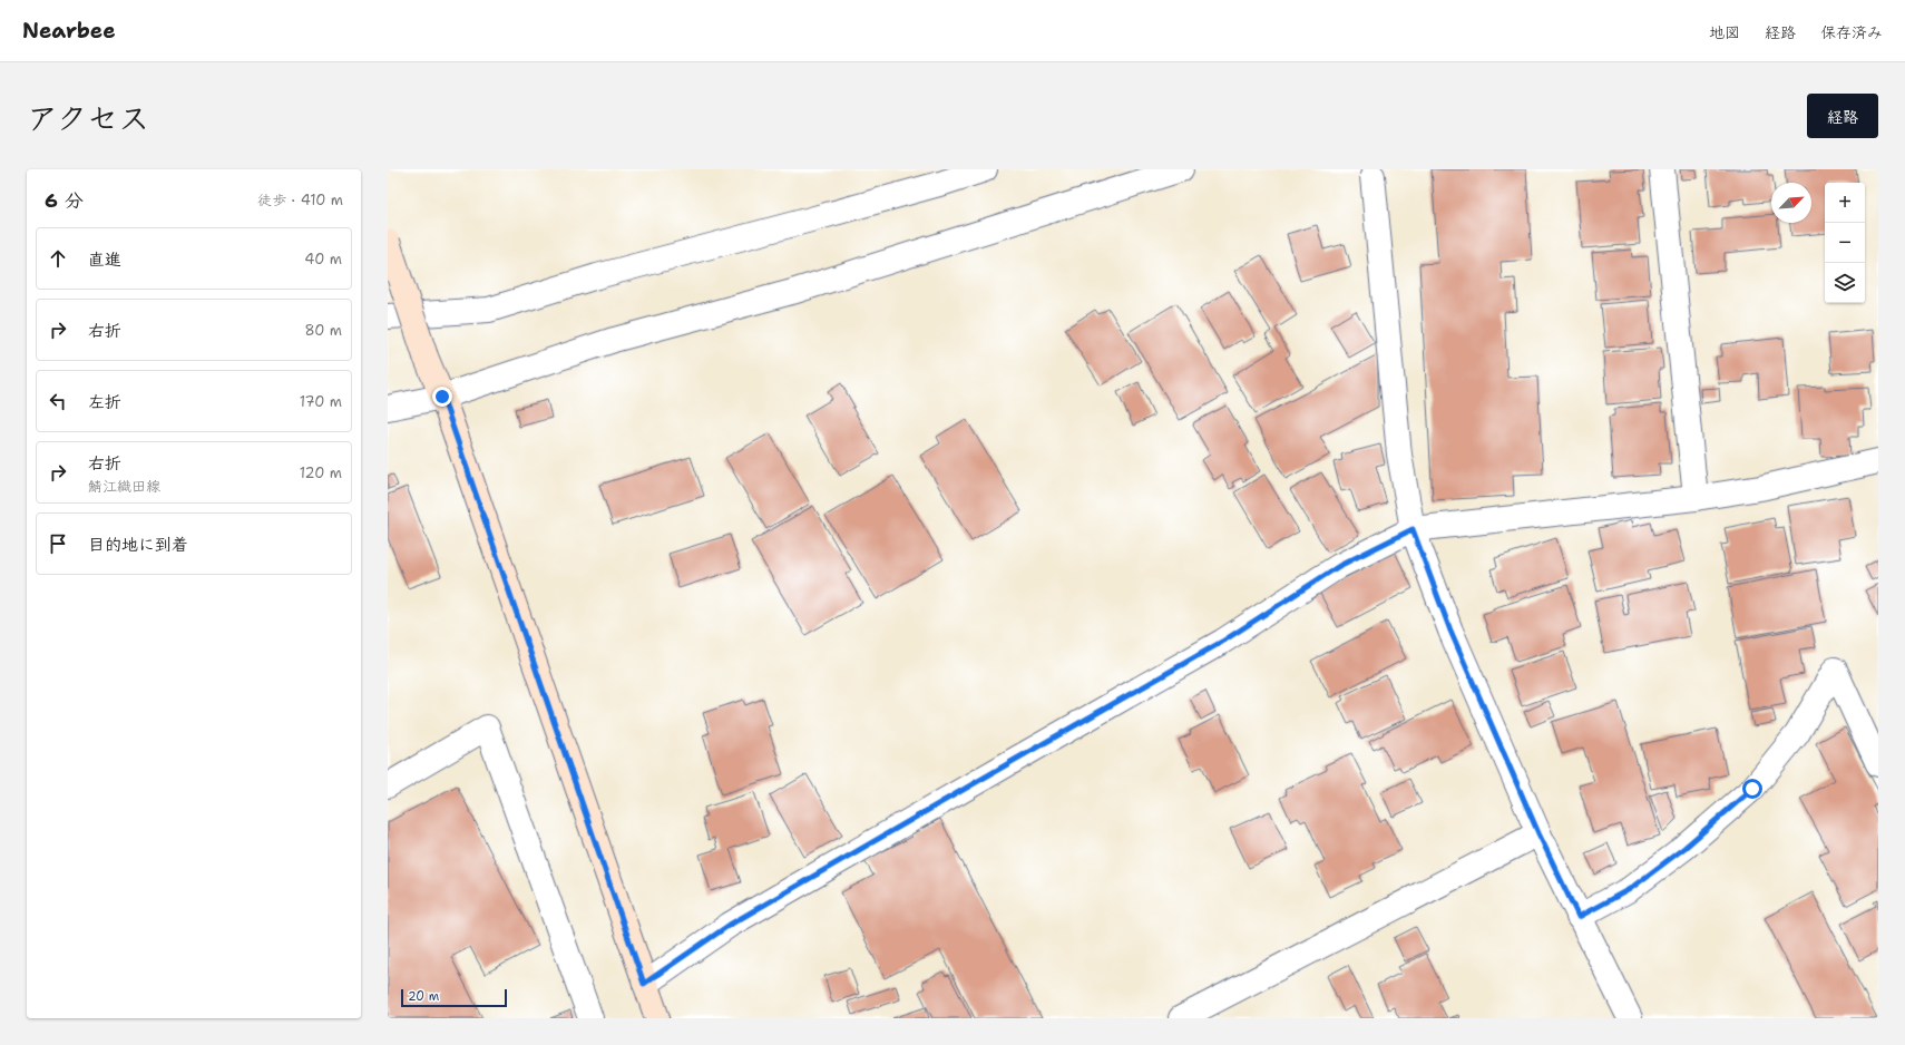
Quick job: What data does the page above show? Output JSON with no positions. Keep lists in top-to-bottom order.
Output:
{
  "scale_bar": "20 m",
  "north": "top right",
  "page": {
    "header": "Nearbee",
    "nav": ["地図", "経路", "保存済み"],
    "title": "アクセス",
    "buttons": "経路",
    "heading": ["6 分", "徒歩 · 410 m"],
    "map_buttons": ["+", "−"],
    "list": [
      ["直進", "40 m"],
      ["右折", "80 m"],
      ["左折", "170 m"],
      ["右折", "鯖江織田線", "120 m"],
      "目的地に到着"
    ],
    "scale": "20 m"
  }
}
